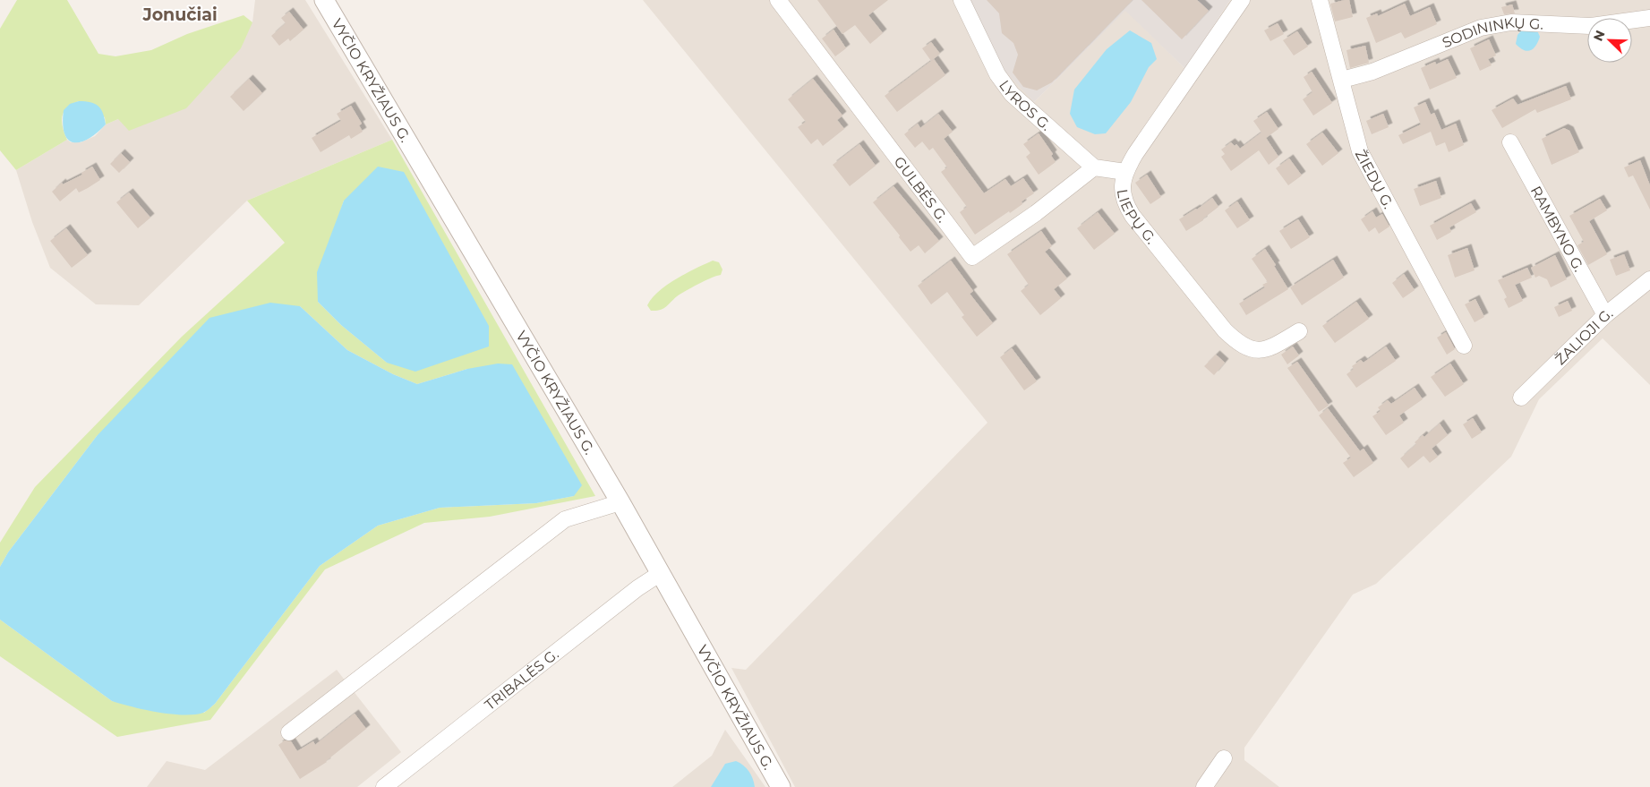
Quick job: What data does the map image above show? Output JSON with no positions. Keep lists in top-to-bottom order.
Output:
{
  "streets": {
    "street": [
      "SODININKŲ G.",
      "VYČIO KRYŽIAUS G.",
      "LYROS G.",
      "ŽIEDŲ G.",
      "GULBĖS G.",
      "LIEPŲ G.",
      "RAMBYNO G.",
      "ŽALIOJI G.",
      "TRIBALĖS G."
    ]
  },
  "crossings": [
    ["SODININKŲ G.", "ŽIEDŲ G."],
    ["VYČIO KRYŽIAUS G.", "TRIBALĖS G."],
    ["LYROS G.", "GULBĖS G."],
    ["RAMBYNO G.", "ŽALIOJI G."]
  ],
  "districts": ["Jonučiai"],
  "north": "top left"
}
